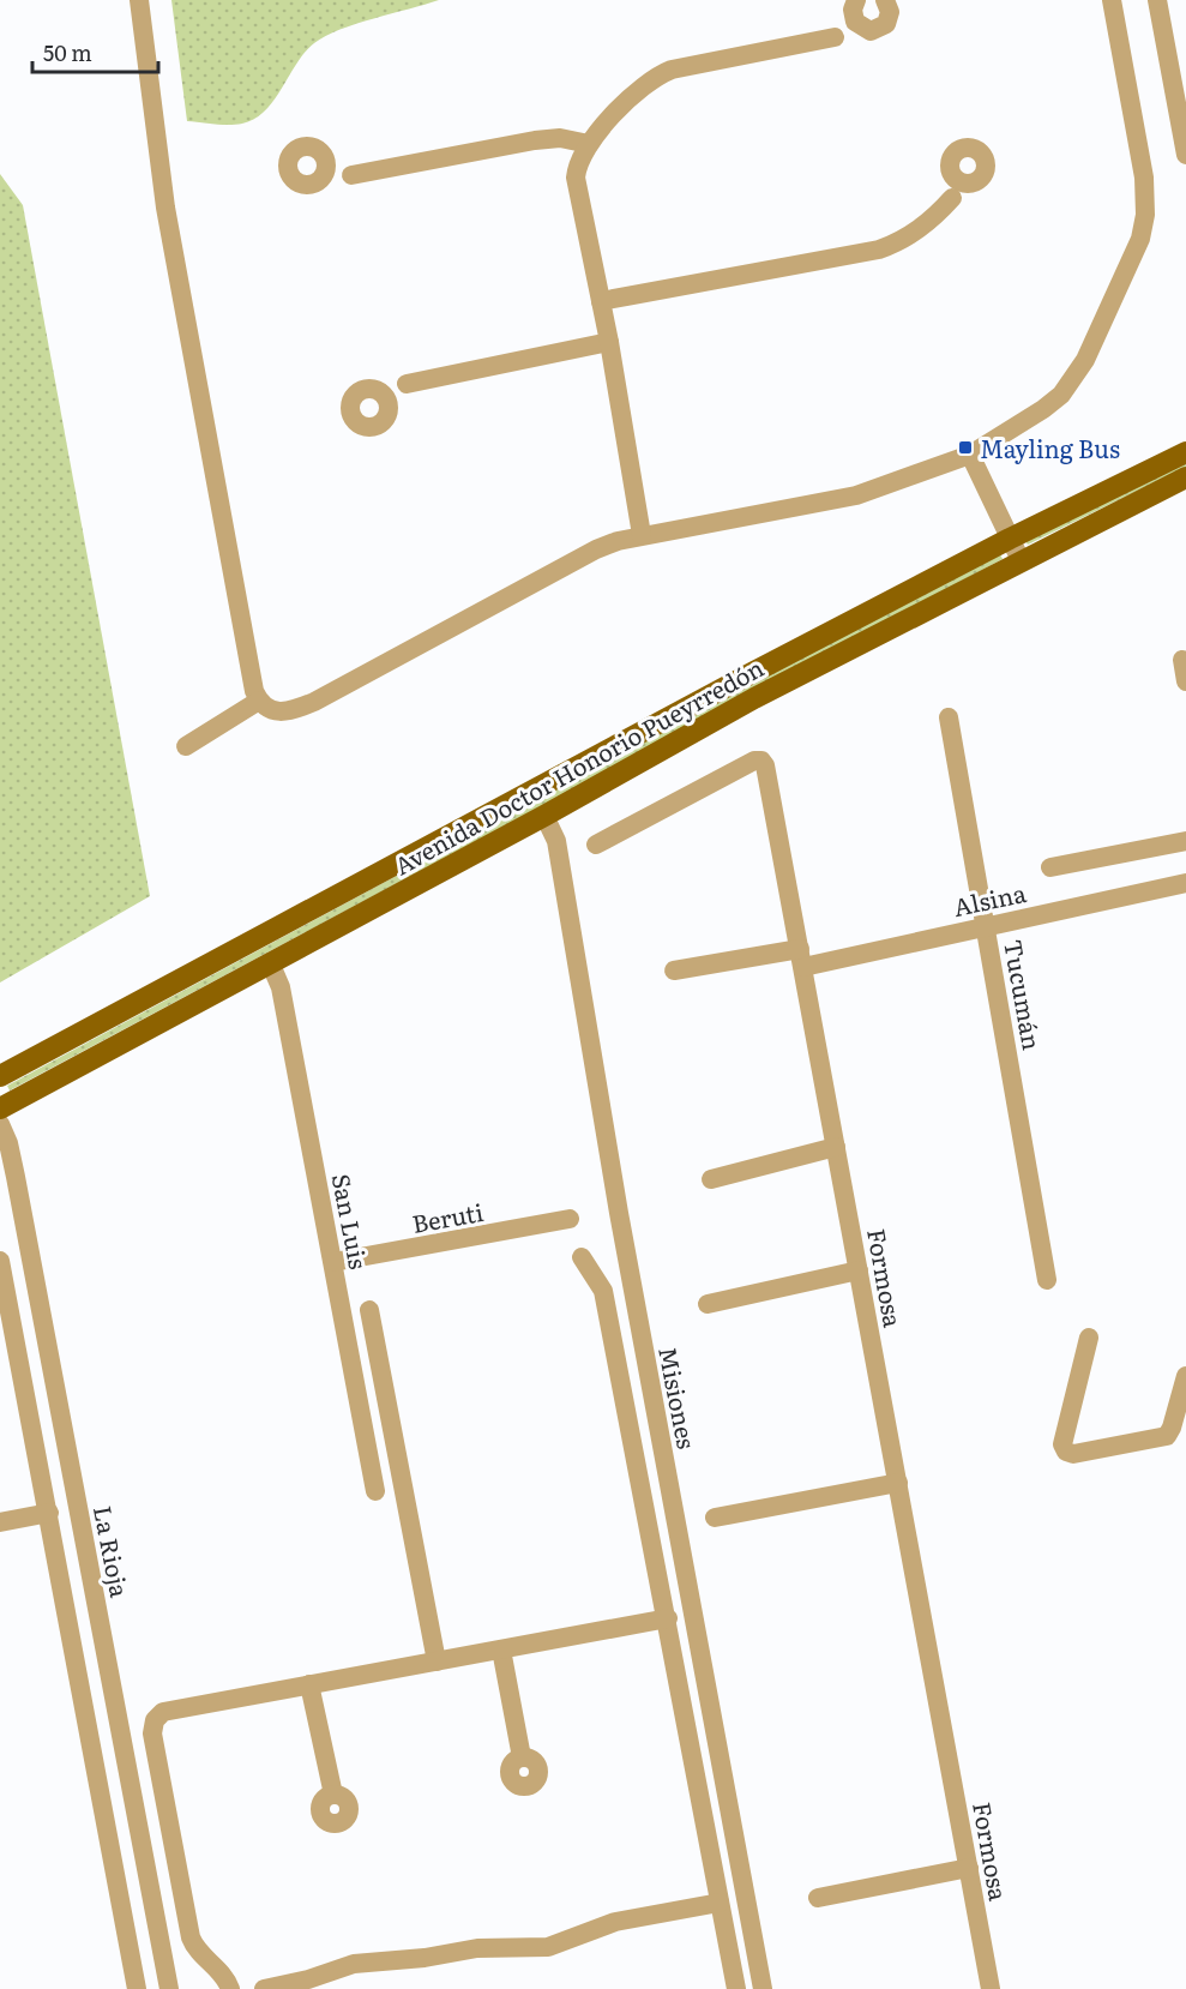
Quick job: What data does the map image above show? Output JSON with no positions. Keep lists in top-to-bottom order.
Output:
{
  "streets": {
    "main road": ["Avenida Doctor Honorio Pueyrredón"],
    "street": [
      "Alsina",
      "Tucumán",
      "Beruti",
      "San Luis",
      "Formosa",
      "Misiones",
      "La Rioja"
    ]
  },
  "crossings": [
    ["Avenida Doctor Honorio Pueyrredón", "San Luis"],
    ["Avenida Doctor Honorio Pueyrredón", "Misiones"],
    ["Alsina", "Tucumán"],
    ["Alsina", "Formosa"],
    ["Beruti", "San Luis"]
  ],
  "places": {
    "transit": ["Mayling Bus"]
  },
  "scale_bar": "50 m"
}
